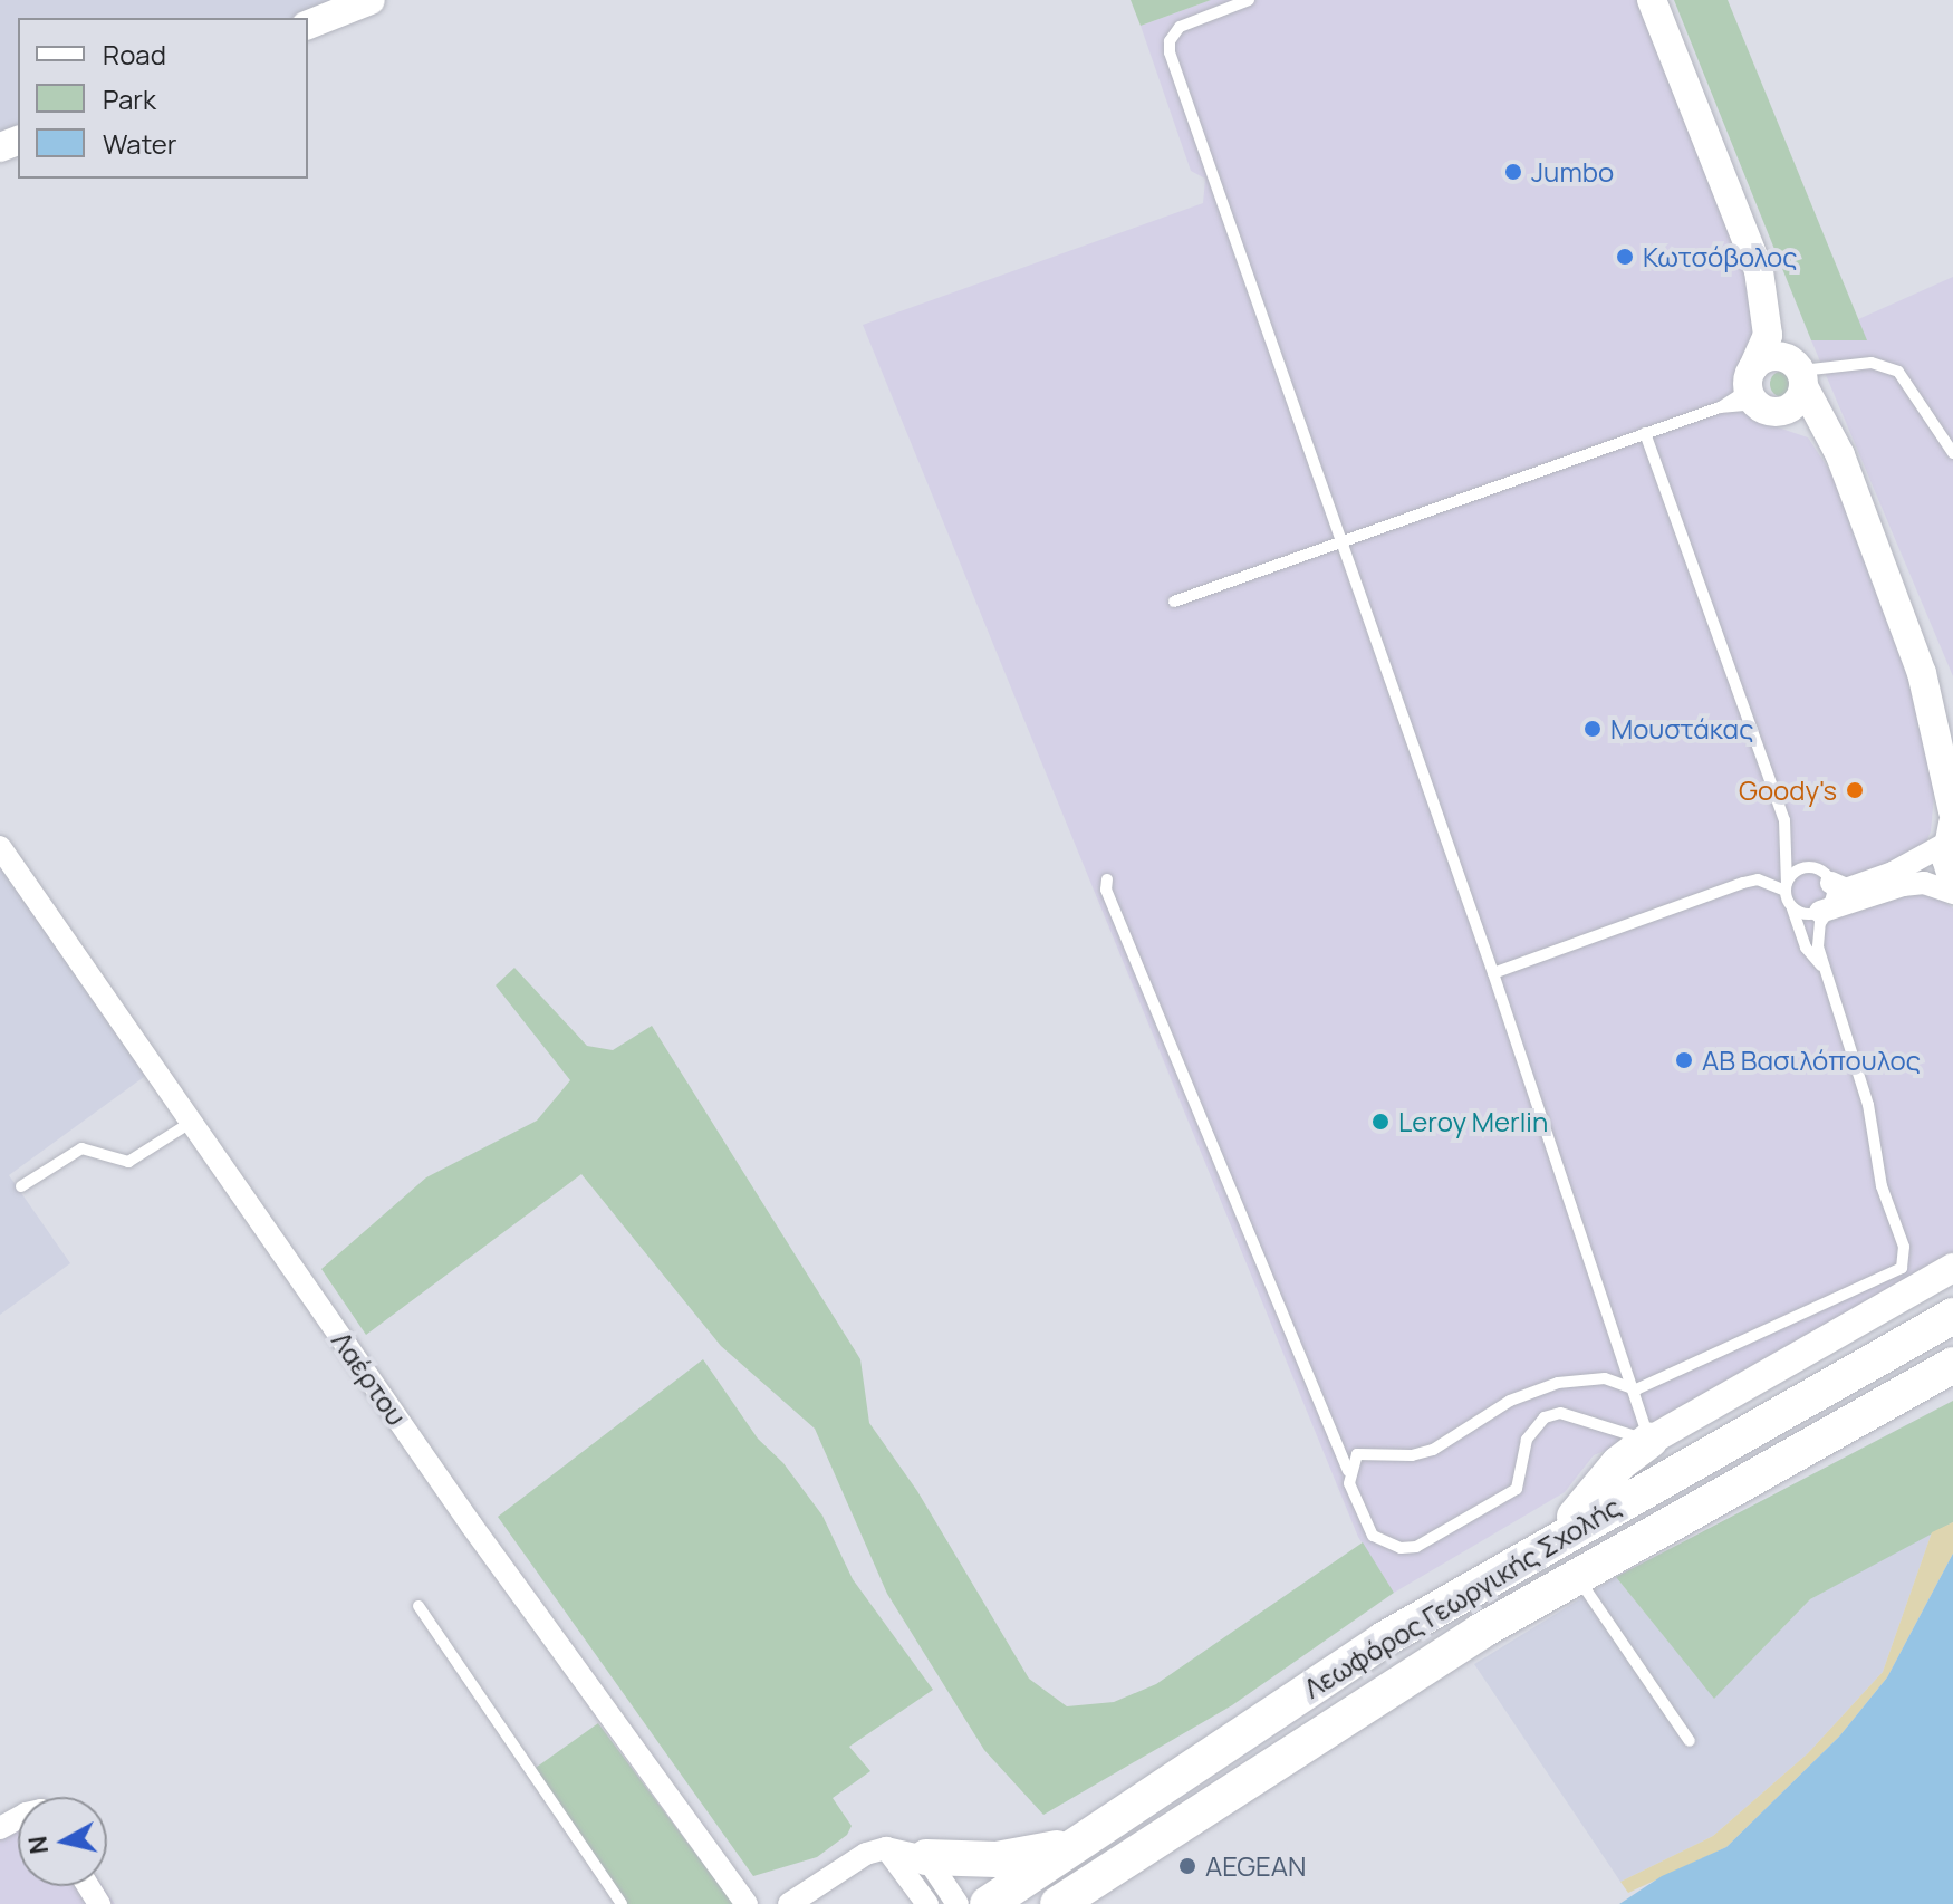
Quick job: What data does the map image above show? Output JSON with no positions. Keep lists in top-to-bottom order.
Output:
{
  "streets": {
    "main road": ["Λεωφόρος Γεωργικής Σχολής"],
    "street": ["Λαέρτου"]
  },
  "places": [
    "Jumbo",
    "Κωτσόβολος",
    "Μουστάκας",
    "Goody's",
    "ΑΒ Βασιλόπουλος",
    "Leroy Merlin",
    "AEGEAN"
  ],
  "legend": ["Road", "Park", "Water"],
  "north": "left"
}
